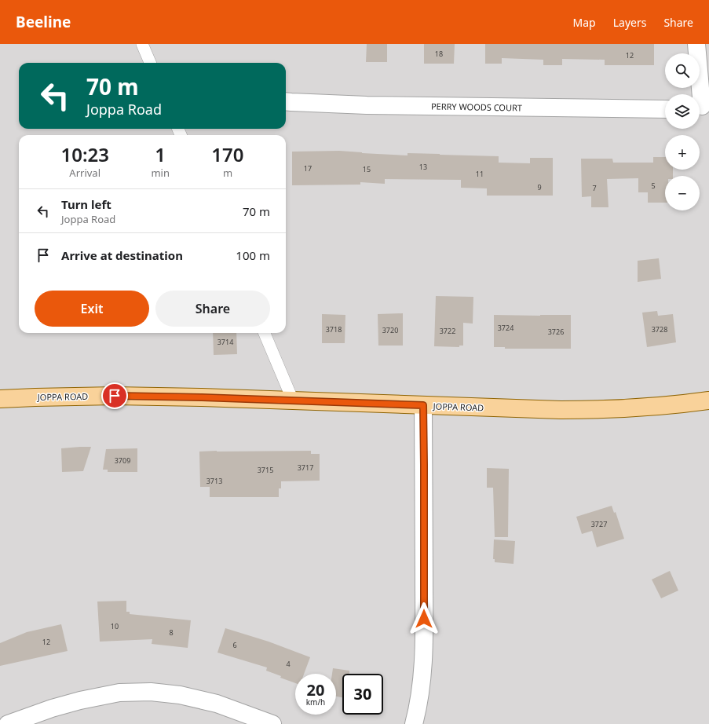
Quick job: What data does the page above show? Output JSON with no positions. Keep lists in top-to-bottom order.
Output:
{
  "streets": {
    "main road": ["JOPPA ROAD"],
    "street": ["PERRY WOODS COURT"]
  },
  "house_numbers": [
    "18",
    "12",
    "13",
    "17",
    "15",
    "11",
    "5",
    "9",
    "7",
    "3724",
    "3718",
    "3728",
    "3720",
    "3722",
    "3726",
    "3714",
    "3709",
    "3717",
    "3715",
    "3713",
    "3727",
    "10",
    "8",
    "12",
    "6",
    "4"
  ],
  "page": {
    "header": "Beeline",
    "nav": ["Map", "Layers", "Share"],
    "map_buttons": ["+", "−"],
    "turn": ["70 m", "Joppa Road"],
    "eta": [
      "10:23",
      "Arrival",
      "1",
      "min",
      "170",
      "m"
    ],
    "list": [
      {
        "name": "Turn left",
        "note": "Joppa Road",
        "value": "70 m"
      },
      {
        "name": "Arrive at destination",
        "value": "100 m"
      }
    ],
    "buttons": ["Exit", "Share"],
    "speed": "20 km/h",
    "limit": "30"
  }
}
